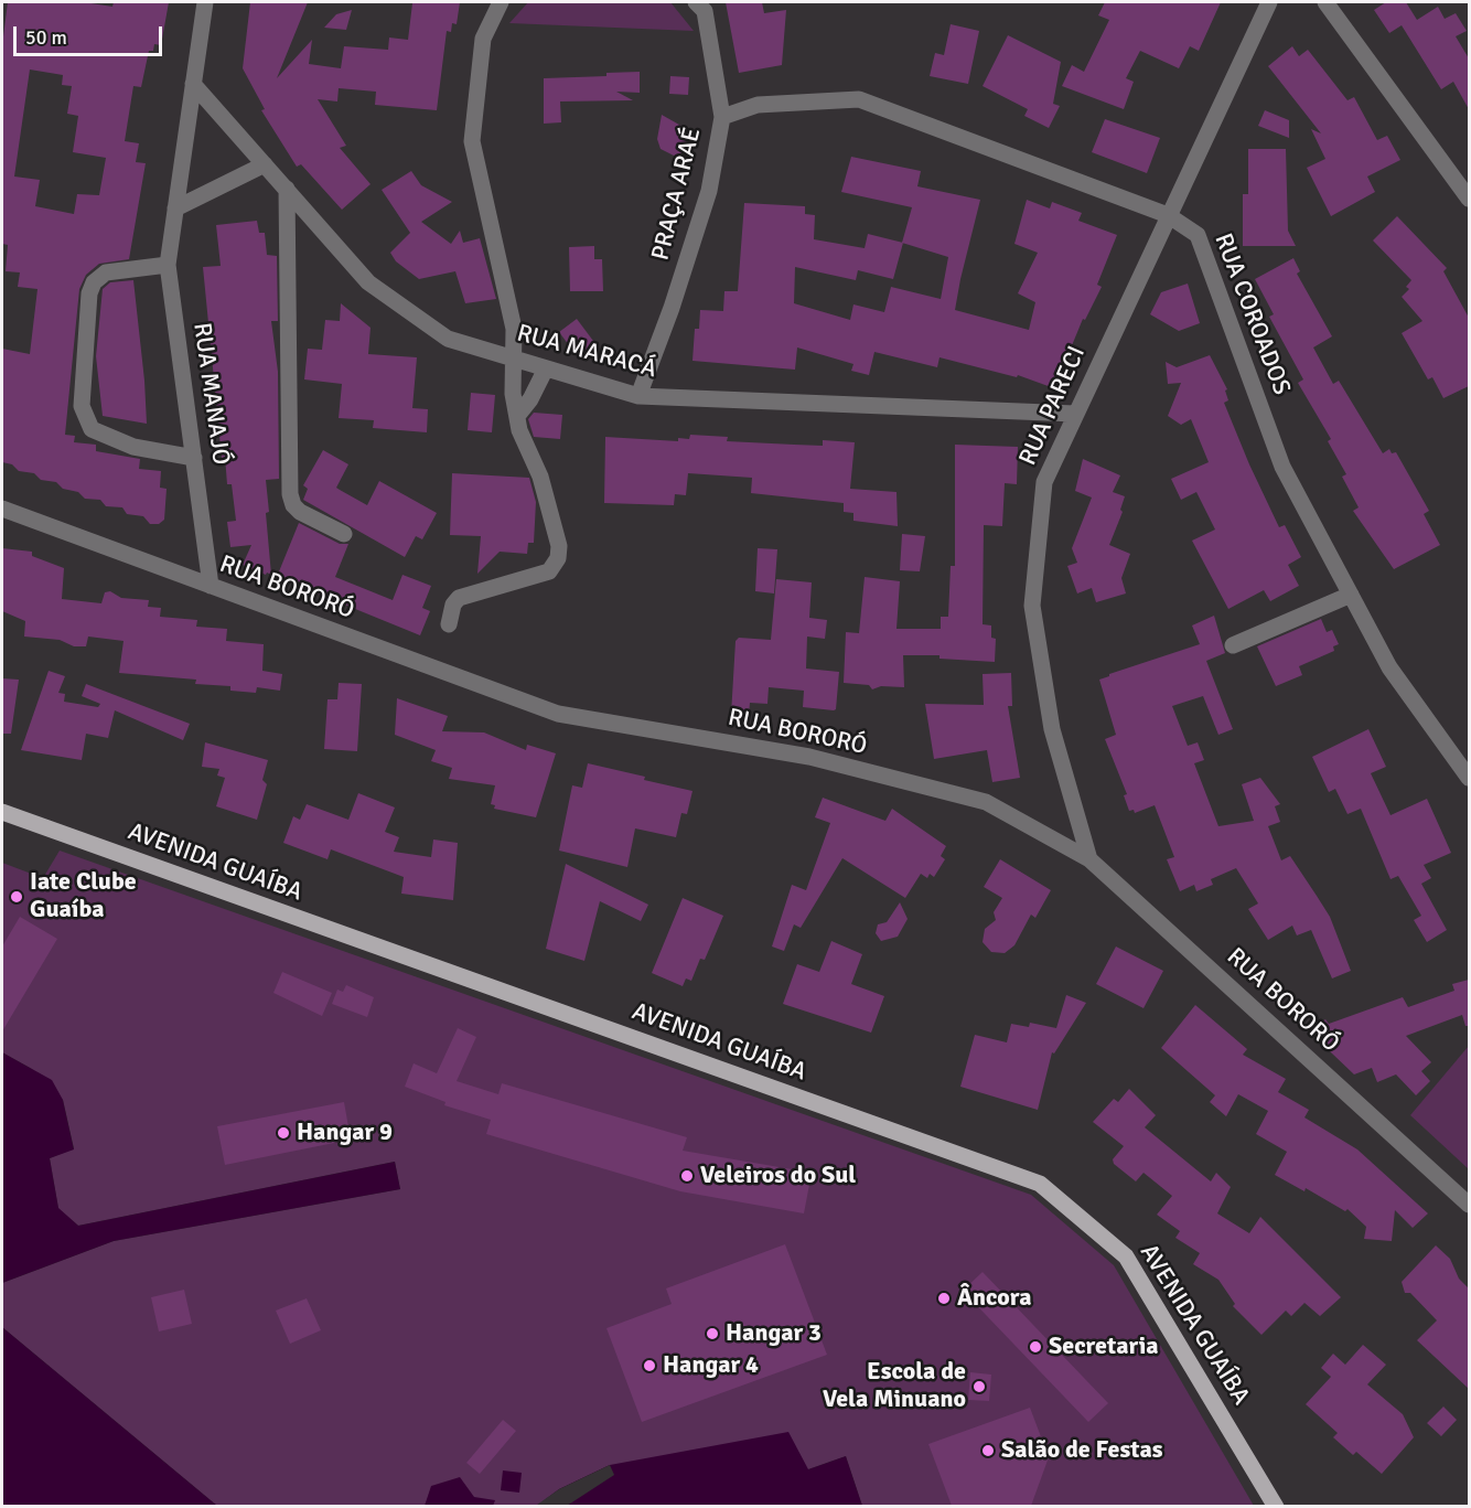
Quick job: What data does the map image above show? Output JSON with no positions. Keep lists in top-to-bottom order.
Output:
{
  "streets": {
    "main road": ["AVENIDA GUAÍBA"],
    "street": [
      "PRAÇA ARAÉ",
      "RUA COROADOS",
      "RUA MARACÁ",
      "RUA MANAJÓ",
      "RUA PARECI",
      "RUA BORORÓ"
    ]
  },
  "crossings": [
    ["PRAÇA ARAÉ", "RUA COROADOS"],
    ["PRAÇA ARAÉ", "RUA MARACÁ"],
    ["RUA COROADOS", "RUA PARECI"],
    ["RUA MARACÁ", "RUA MANAJÓ"],
    ["RUA MARACÁ", "RUA PARECI"],
    ["RUA MANAJÓ", "RUA BORORÓ"],
    ["RUA PARECI", "RUA BORORÓ"]
  ],
  "places": [
    "Iate Clube Guaíba",
    "Hangar 9",
    "Veleiros do Sul",
    "Âncora",
    "Hangar 3",
    "Secretaria",
    "Hangar 4",
    "Escola de Vela Minuano",
    "Salão de Festas"
  ],
  "scale_bar": "50 m"
}
